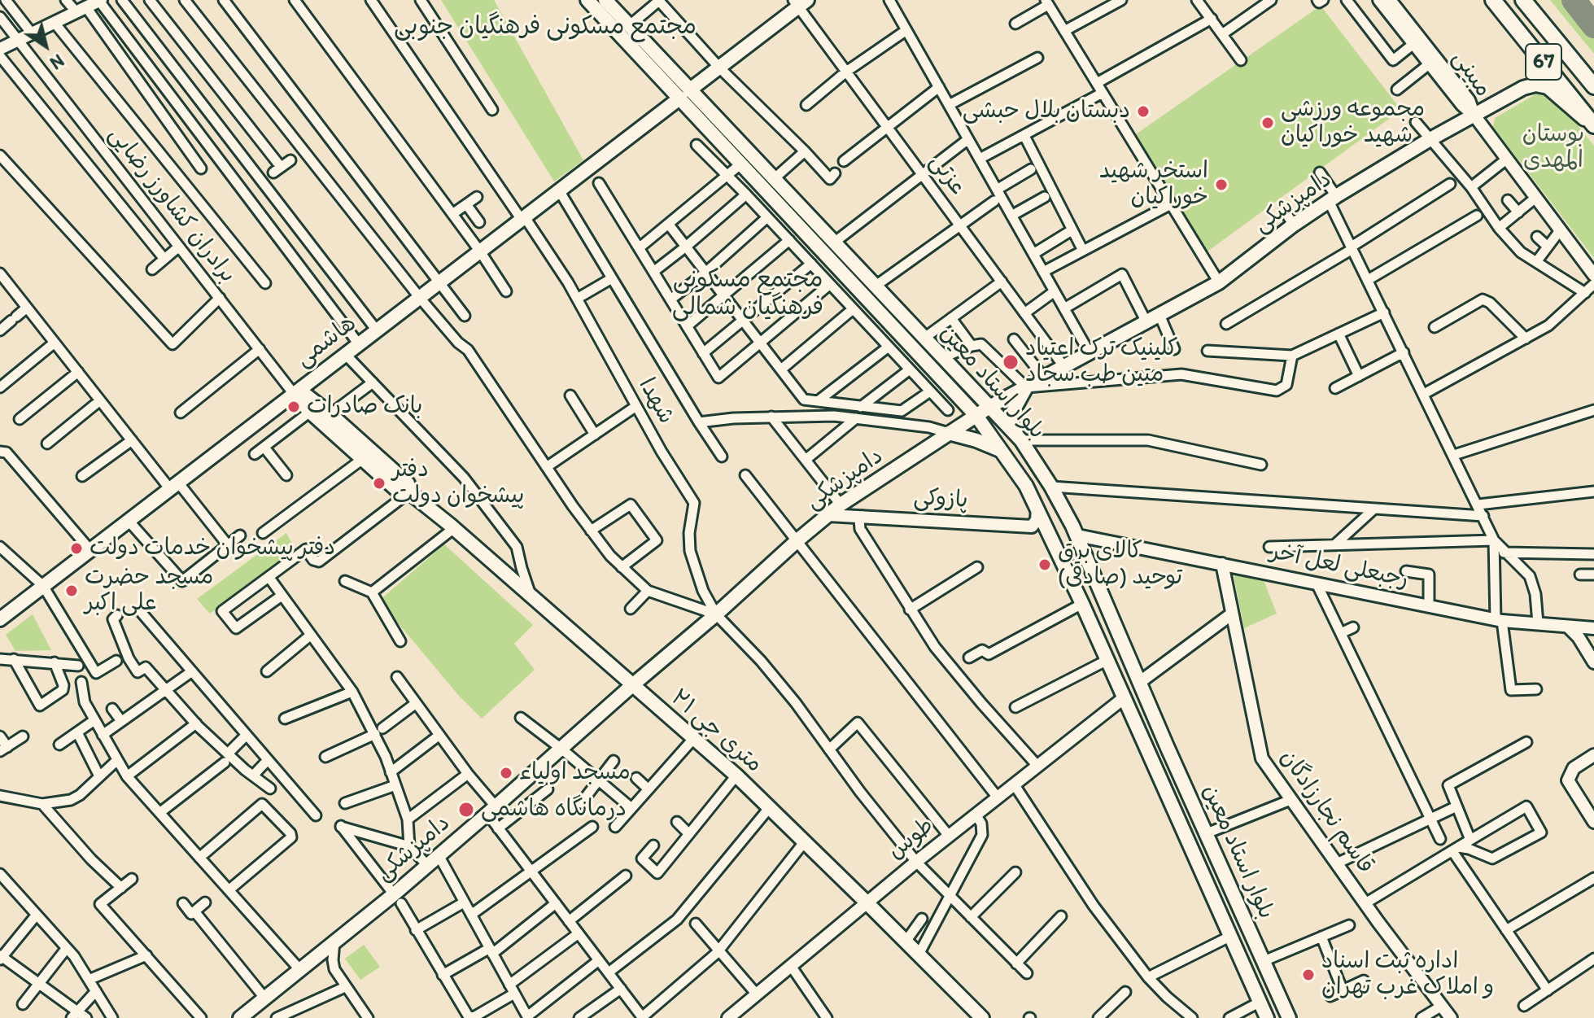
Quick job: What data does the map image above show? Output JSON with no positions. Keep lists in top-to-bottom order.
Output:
{
  "streets": {
    "highway": ["67"],
    "main road": [
      "دامپزشکی",
      "هاشمی",
      "بلوار استاد معین",
      "۲۱ متری جی"
    ],
    "street": [
      "مبینی",
      "عزتی",
      "برادران کشاورز رضایی",
      "شهدا",
      "پازوکی",
      "رجبعلی لعل آخر",
      "قاسم نجارزادگان",
      "طوس"
    ]
  },
  "crossings": [
    ["67", "دامپزشکی"],
    ["مبینی", "دامپزشکی"],
    ["عزتی", "دامپزشکی"],
    ["عزتی", "هاشمی"],
    ["دامپزشکی", "بلوار استاد معین"],
    ["دامپزشکی", "شهدا"],
    ["دامپزشکی", "پازوکی"],
    ["دامپزشکی", "۲۱ متری جی"],
    ["برادران کشاورز رضایی", "هاشمی"],
    ["برادران کشاورز رضایی", "۲۱ متری جی"],
    ["هاشمی", "بلوار استاد معین"],
    ["هاشمی", "شهدا"],
    ["هاشمی", "۲۱ متری جی"],
    ["بلوار استاد معین", "پازوکی"],
    ["بلوار استاد معین", "رجبعلی لعل آخر"],
    ["بلوار استاد معین", "طوس"],
    ["رجبعلی لعل آخر", "قاسم نجارزادگان"],
    ["۲۱ متری جی", "طوس"]
  ],
  "districts": ["مجتمع مسکونی فرهنگیان جنوبی", "مجتمع مسکونی فرهنگیان شمالی"],
  "parks": ["بوستان المهدی"],
  "places": [
    "دبستان بلال حبشی",
    "مجموعه ورزشی شهید خوراکیان",
    "استخر شهید خوراکیان",
    "کلینیک ترک اعتیاد متین طب سجاد",
    "بانک صادرات",
    "دفتر پیشخوان دولت",
    "دفتر پیشخوان خدمات دولت",
    "کالای برق توحید (صادقی)",
    "مسجد حضرت علی اکبر",
    "مسجد اولیاء",
    "درمانگاه هاشمی",
    "اداره ثبت اسناد و املاک غرب تهران"
  ],
  "north": "bottom right"
}
